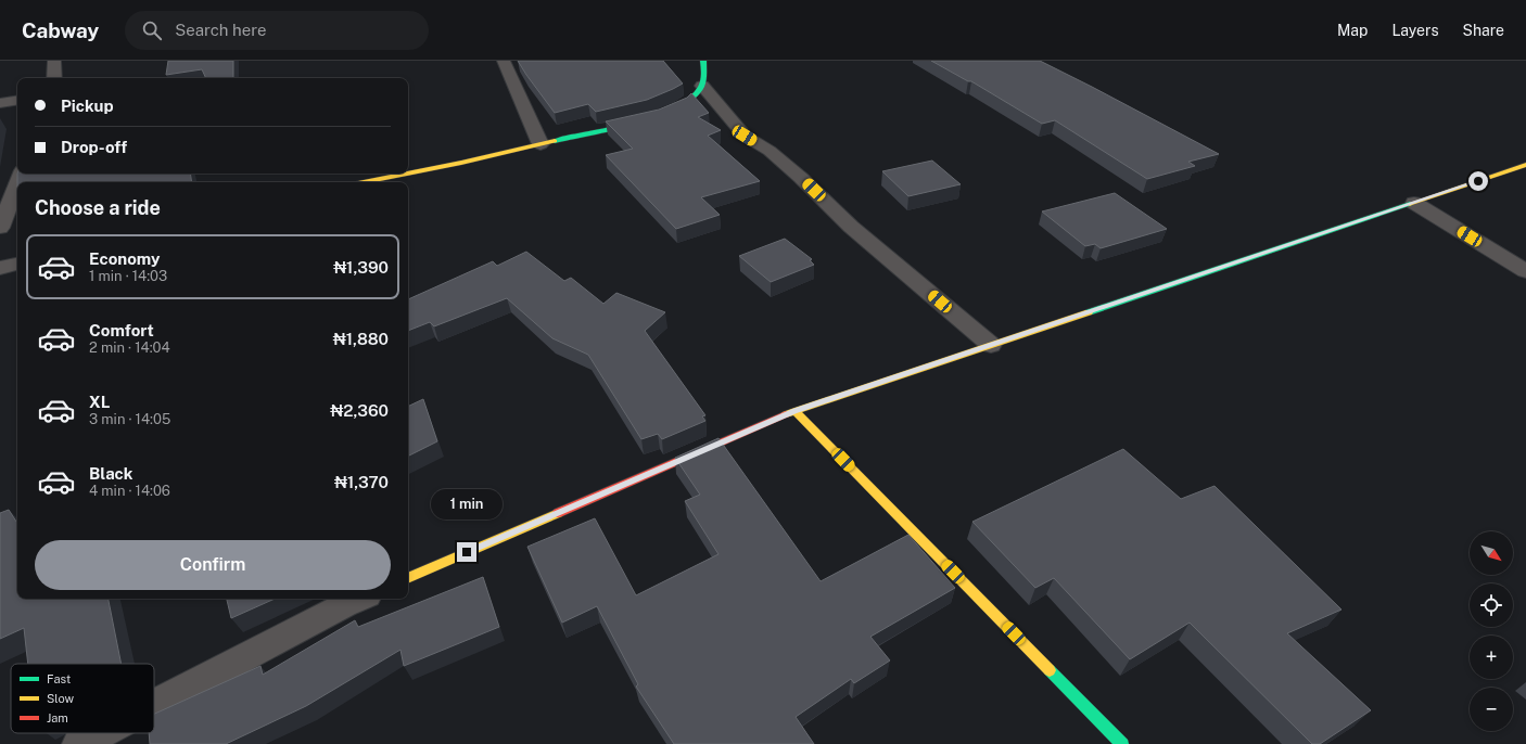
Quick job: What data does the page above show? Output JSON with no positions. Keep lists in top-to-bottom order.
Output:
{
  "legend": ["Fast", "Slow", "Jam"],
  "north": "bottom right",
  "page": {
    "header": "Cabway",
    "search": "Search here",
    "nav": ["Map", "Layers", "Share"],
    "banner": ["Pickup", "Drop-off"],
    "heading": "Choose a ride",
    "list": [
      {
        "name": "Economy",
        "note": "1 min · 14:03",
        "value": "₦1,390"
      },
      {
        "name": "Comfort",
        "note": "2 min · 14:04",
        "value": "₦1,880"
      },
      {
        "name": "XL",
        "note": "3 min · 14:05",
        "value": "₦2,360"
      },
      {
        "name": "Black",
        "note": "4 min · 14:06",
        "value": "₦1,370"
      }
    ],
    "bubble": "1 min",
    "map_buttons": ["+", "−"],
    "buttons": "Confirm"
  }
}
